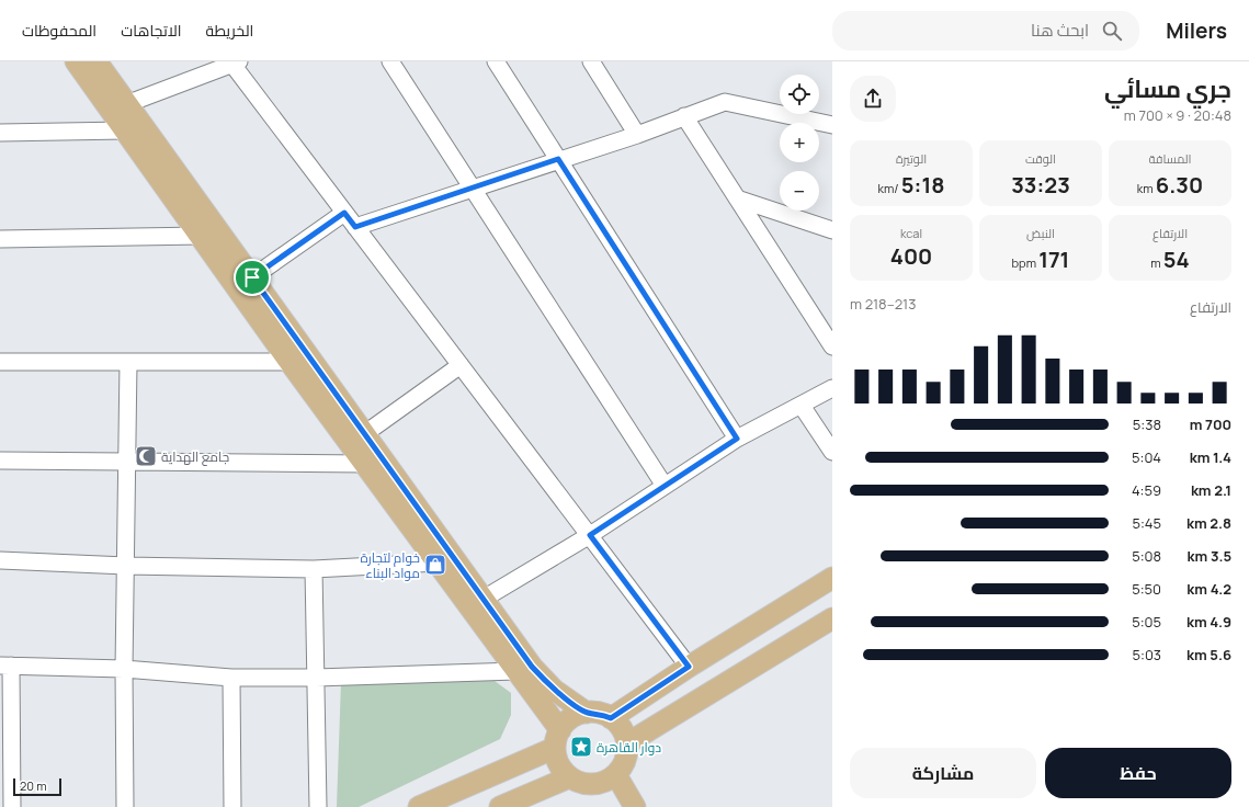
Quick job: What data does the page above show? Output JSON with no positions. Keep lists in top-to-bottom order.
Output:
{
  "places": {
    "mosque": ["جامع الهداية"],
    "shop": ["خوام لتجارة مواد البناء"],
    "place": ["دوار القاهرة"]
  },
  "scale_bar": "20 m",
  "page": {
    "header": "Milers",
    "search": "ابحث هنا",
    "nav": ["الخريطة", "الاتجاهات", "المحفوظات"],
    "heading": ["جري مسائي", "20:48 · 9 × 700 m"],
    "map_buttons": ["+", "−"],
    "stats": [
      ["المسافة", "6.30 km"],
      ["الوقت", "33:23"],
      ["الوتيرة", "5:18 /km"],
      ["الارتفاع", "54 m"],
      ["النبض", "171 bpm"],
      ["kcal", "400"]
    ],
    "chart": ["الارتفاع", "213–218 m"],
    "list": [
      {
        "name": "700 m",
        "note": "5:38"
      },
      {
        "name": "1.4 km",
        "note": "5:04"
      },
      {
        "name": "2.1 km",
        "note": "4:59"
      },
      {
        "name": "2.8 km",
        "note": "5:45"
      },
      {
        "name": "3.5 km",
        "note": "5:08"
      },
      {
        "name": "4.2 km",
        "note": "5:50"
      },
      {
        "name": "4.9 km",
        "note": "5:05"
      },
      {
        "name": "5.6 km",
        "note": "5:03"
      }
    ],
    "buttons": ["حفظ", "مشاركة"],
    "scale": "20 m"
  }
}
